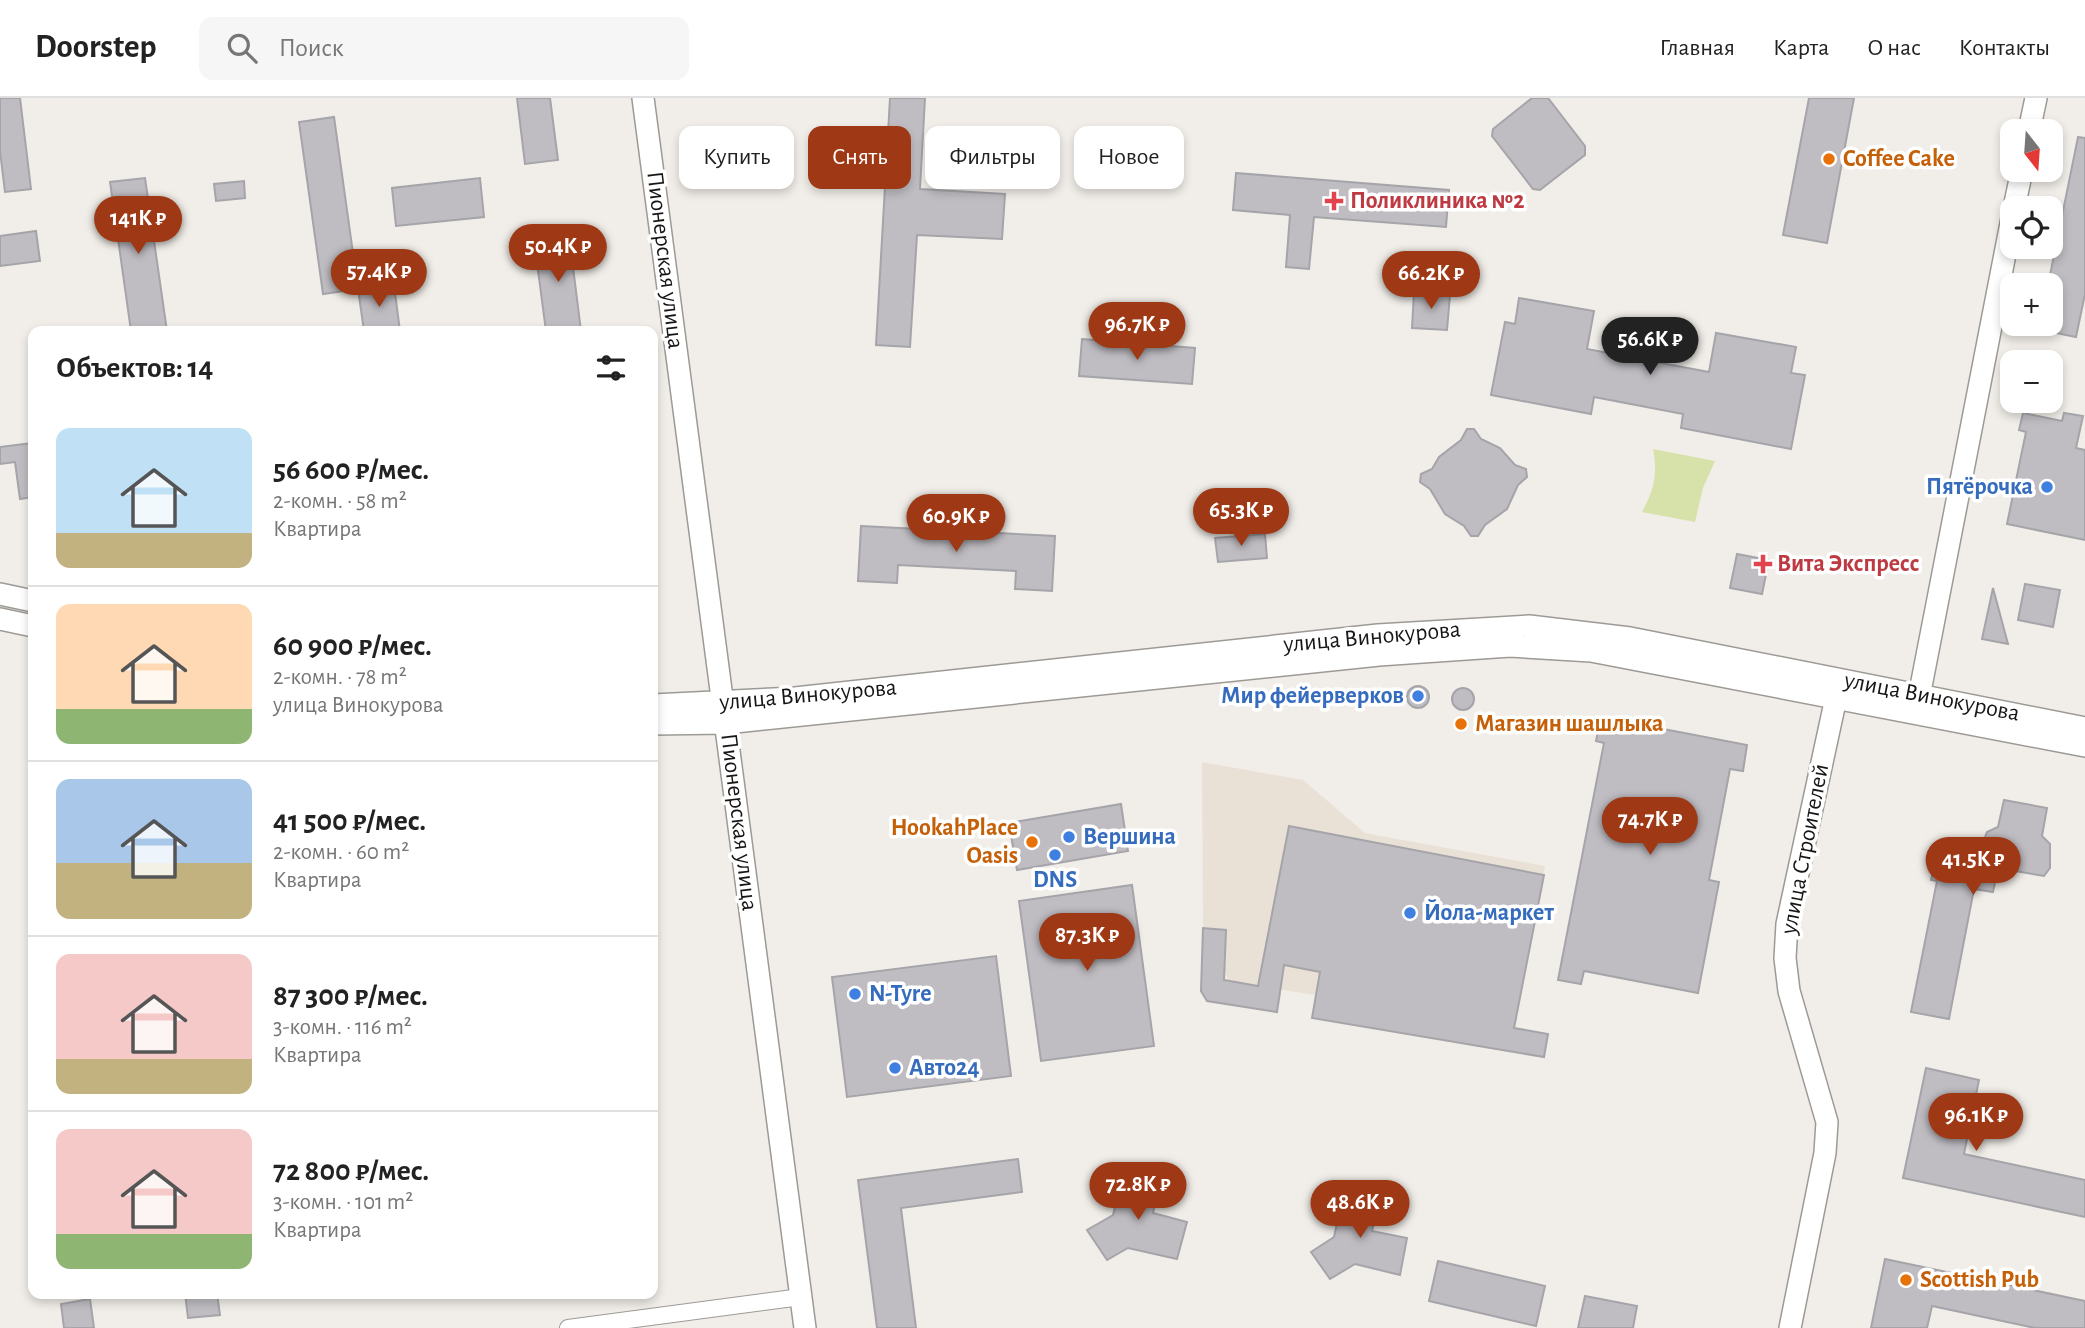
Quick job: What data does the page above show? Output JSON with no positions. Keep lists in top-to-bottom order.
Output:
{
  "streets": {
    "main road": ["Пионерская улица", "улица Винокурова", "улица Строителей"]
  },
  "crossings": [
    ["Пионерская улица", "улица Винокурова"],
    ["улица Винокурова", "улица Строителей"]
  ],
  "places": {
    "other": [
      "Coffee Cake",
      "Пятёрочка",
      "Мир фейерверков",
      "Магазин шашлыка",
      "Вершина",
      "HookahPlace Oasis",
      "DNS",
      "Йола-маркет",
      "N-Tyre",
      "Авто24",
      "Scottish Pub"
    ],
    "health": ["Поликлиника №2", "Вита Экспресс"]
  },
  "north": "bottom",
  "page": {
    "header": "Doorstep",
    "search": "Поиск",
    "nav": [
      "Главная",
      "Карта",
      "О нас",
      "Контакты"
    ],
    "map_buttons": ["+", "−"],
    "chip": [
      "Купить",
      "Снять",
      "Фильтры",
      "Новое"
    ],
    "price": [
      "141K ₽",
      "50.4K ₽",
      "57.4K ₽",
      "66.2K ₽",
      "96.7K ₽",
      "56.6K ₽",
      "65.3K ₽",
      "60.9K ₽",
      "74.7K ₽",
      "41.5K ₽",
      "87.3K ₽",
      "96.1K ₽",
      "72.8K ₽",
      "48.6K ₽"
    ],
    "heading": "Объектов: 14",
    "list": [
      {
        "name": "56 600 ₽/мес.",
        "note": "2-комн. · 58 m² · Квартира"
      },
      {
        "name": "60 900 ₽/мес.",
        "note": "2-комн. · 78 m² · улица Винокурова"
      },
      {
        "name": "41 500 ₽/мес.",
        "note": "2-комн. · 60 m² · Квартира"
      },
      {
        "name": "87 300 ₽/мес.",
        "note": "3-комн. · 116 m² · Квартира"
      },
      {
        "name": "72 800 ₽/мес.",
        "note": "3-комн. · 101 m² · Квартира"
      }
    ]
  }
}
